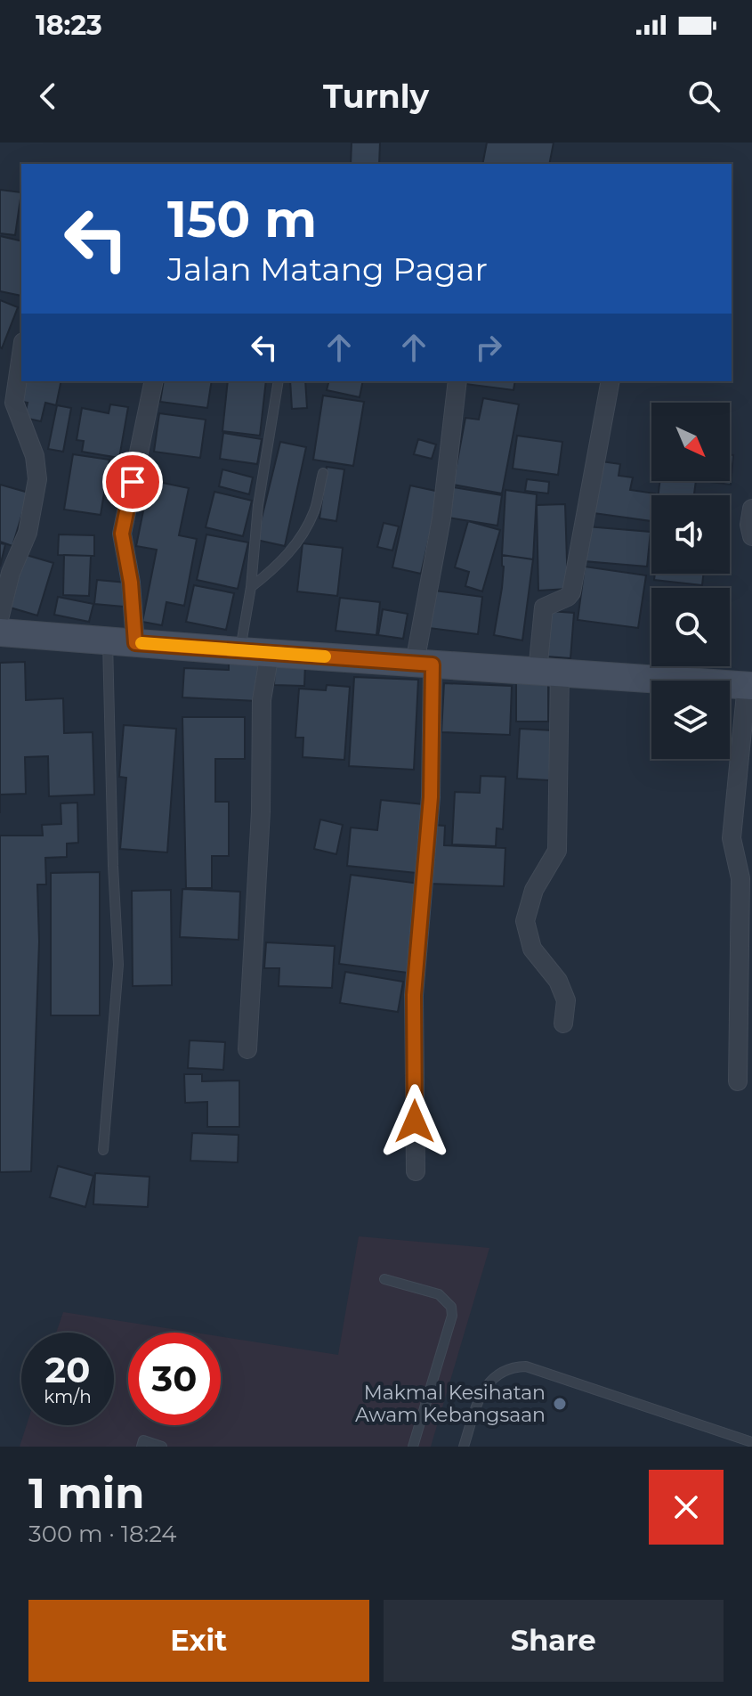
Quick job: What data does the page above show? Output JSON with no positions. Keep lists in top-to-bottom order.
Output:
{
  "places": ["Makmal Kesihatan Awam Kebangsaan"],
  "north": "bottom right",
  "page": {
    "status": "18:23",
    "header": "Turnly",
    "turn": ["150 m", "Jalan Matang Pagar"],
    "speed": "20 km/h",
    "limit": "30",
    "heading": ["1 min", "300 m · 18:24"],
    "buttons": ["Exit", "Share"]
  }
}
